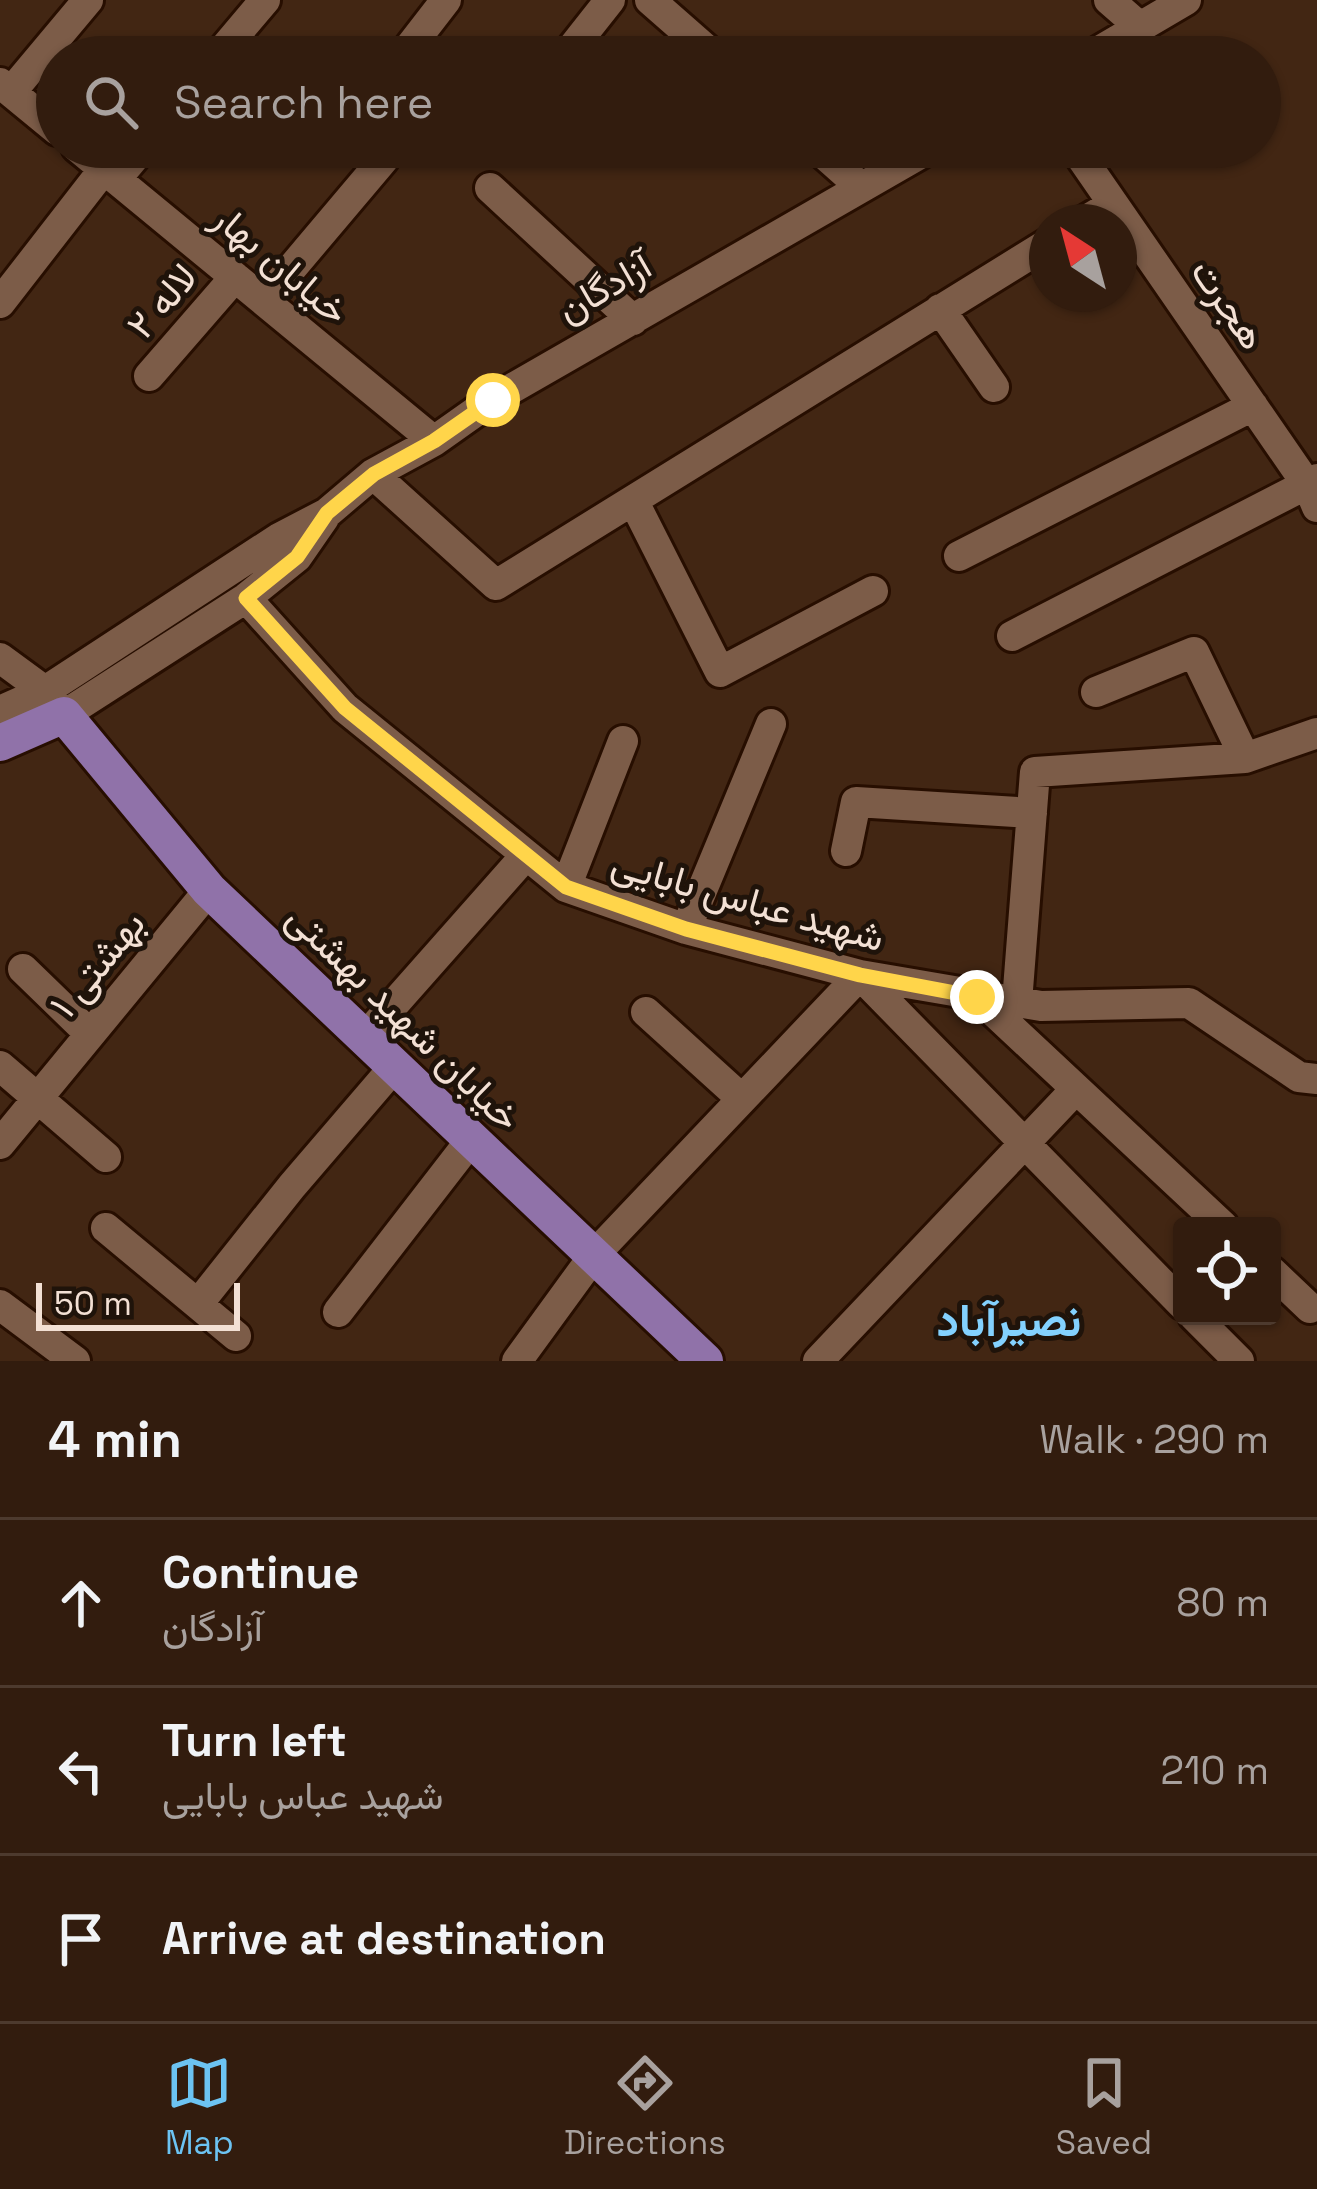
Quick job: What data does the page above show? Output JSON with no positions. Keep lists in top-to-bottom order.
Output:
{
  "streets": {
    "main road": ["آزادگان", "خیابان شهید بهشتی"],
    "street": [
      "خیابان بهار",
      "لاله ۲",
      "هجرت",
      "شهید عباس بابایی",
      "بهشتی ۱"
    ]
  },
  "crossings": [
    ["خیابان بهار", "آزادگان"],
    ["خیابان بهار", "لاله ۲"],
    ["آزادگان", "شهید عباس بابایی"],
    ["آزادگان", "خیابان شهید بهشتی"],
    ["بهشتی ۱", "خیابان شهید بهشتی"]
  ],
  "districts": ["نصیرآباد"],
  "scale_bar": "50 m",
  "north": "top left",
  "page": {
    "search": "Search here",
    "scale": "50 m",
    "heading": ["4 min", "Walk · 290 m"],
    "list": [
      ["Continue", "آزادگان", "80 m"],
      ["Turn left", "شهید عباس بابایی", "210 m"],
      "Arrive at destination"
    ],
    "nav": ["Map", "Directions", "Saved"]
  }
}
